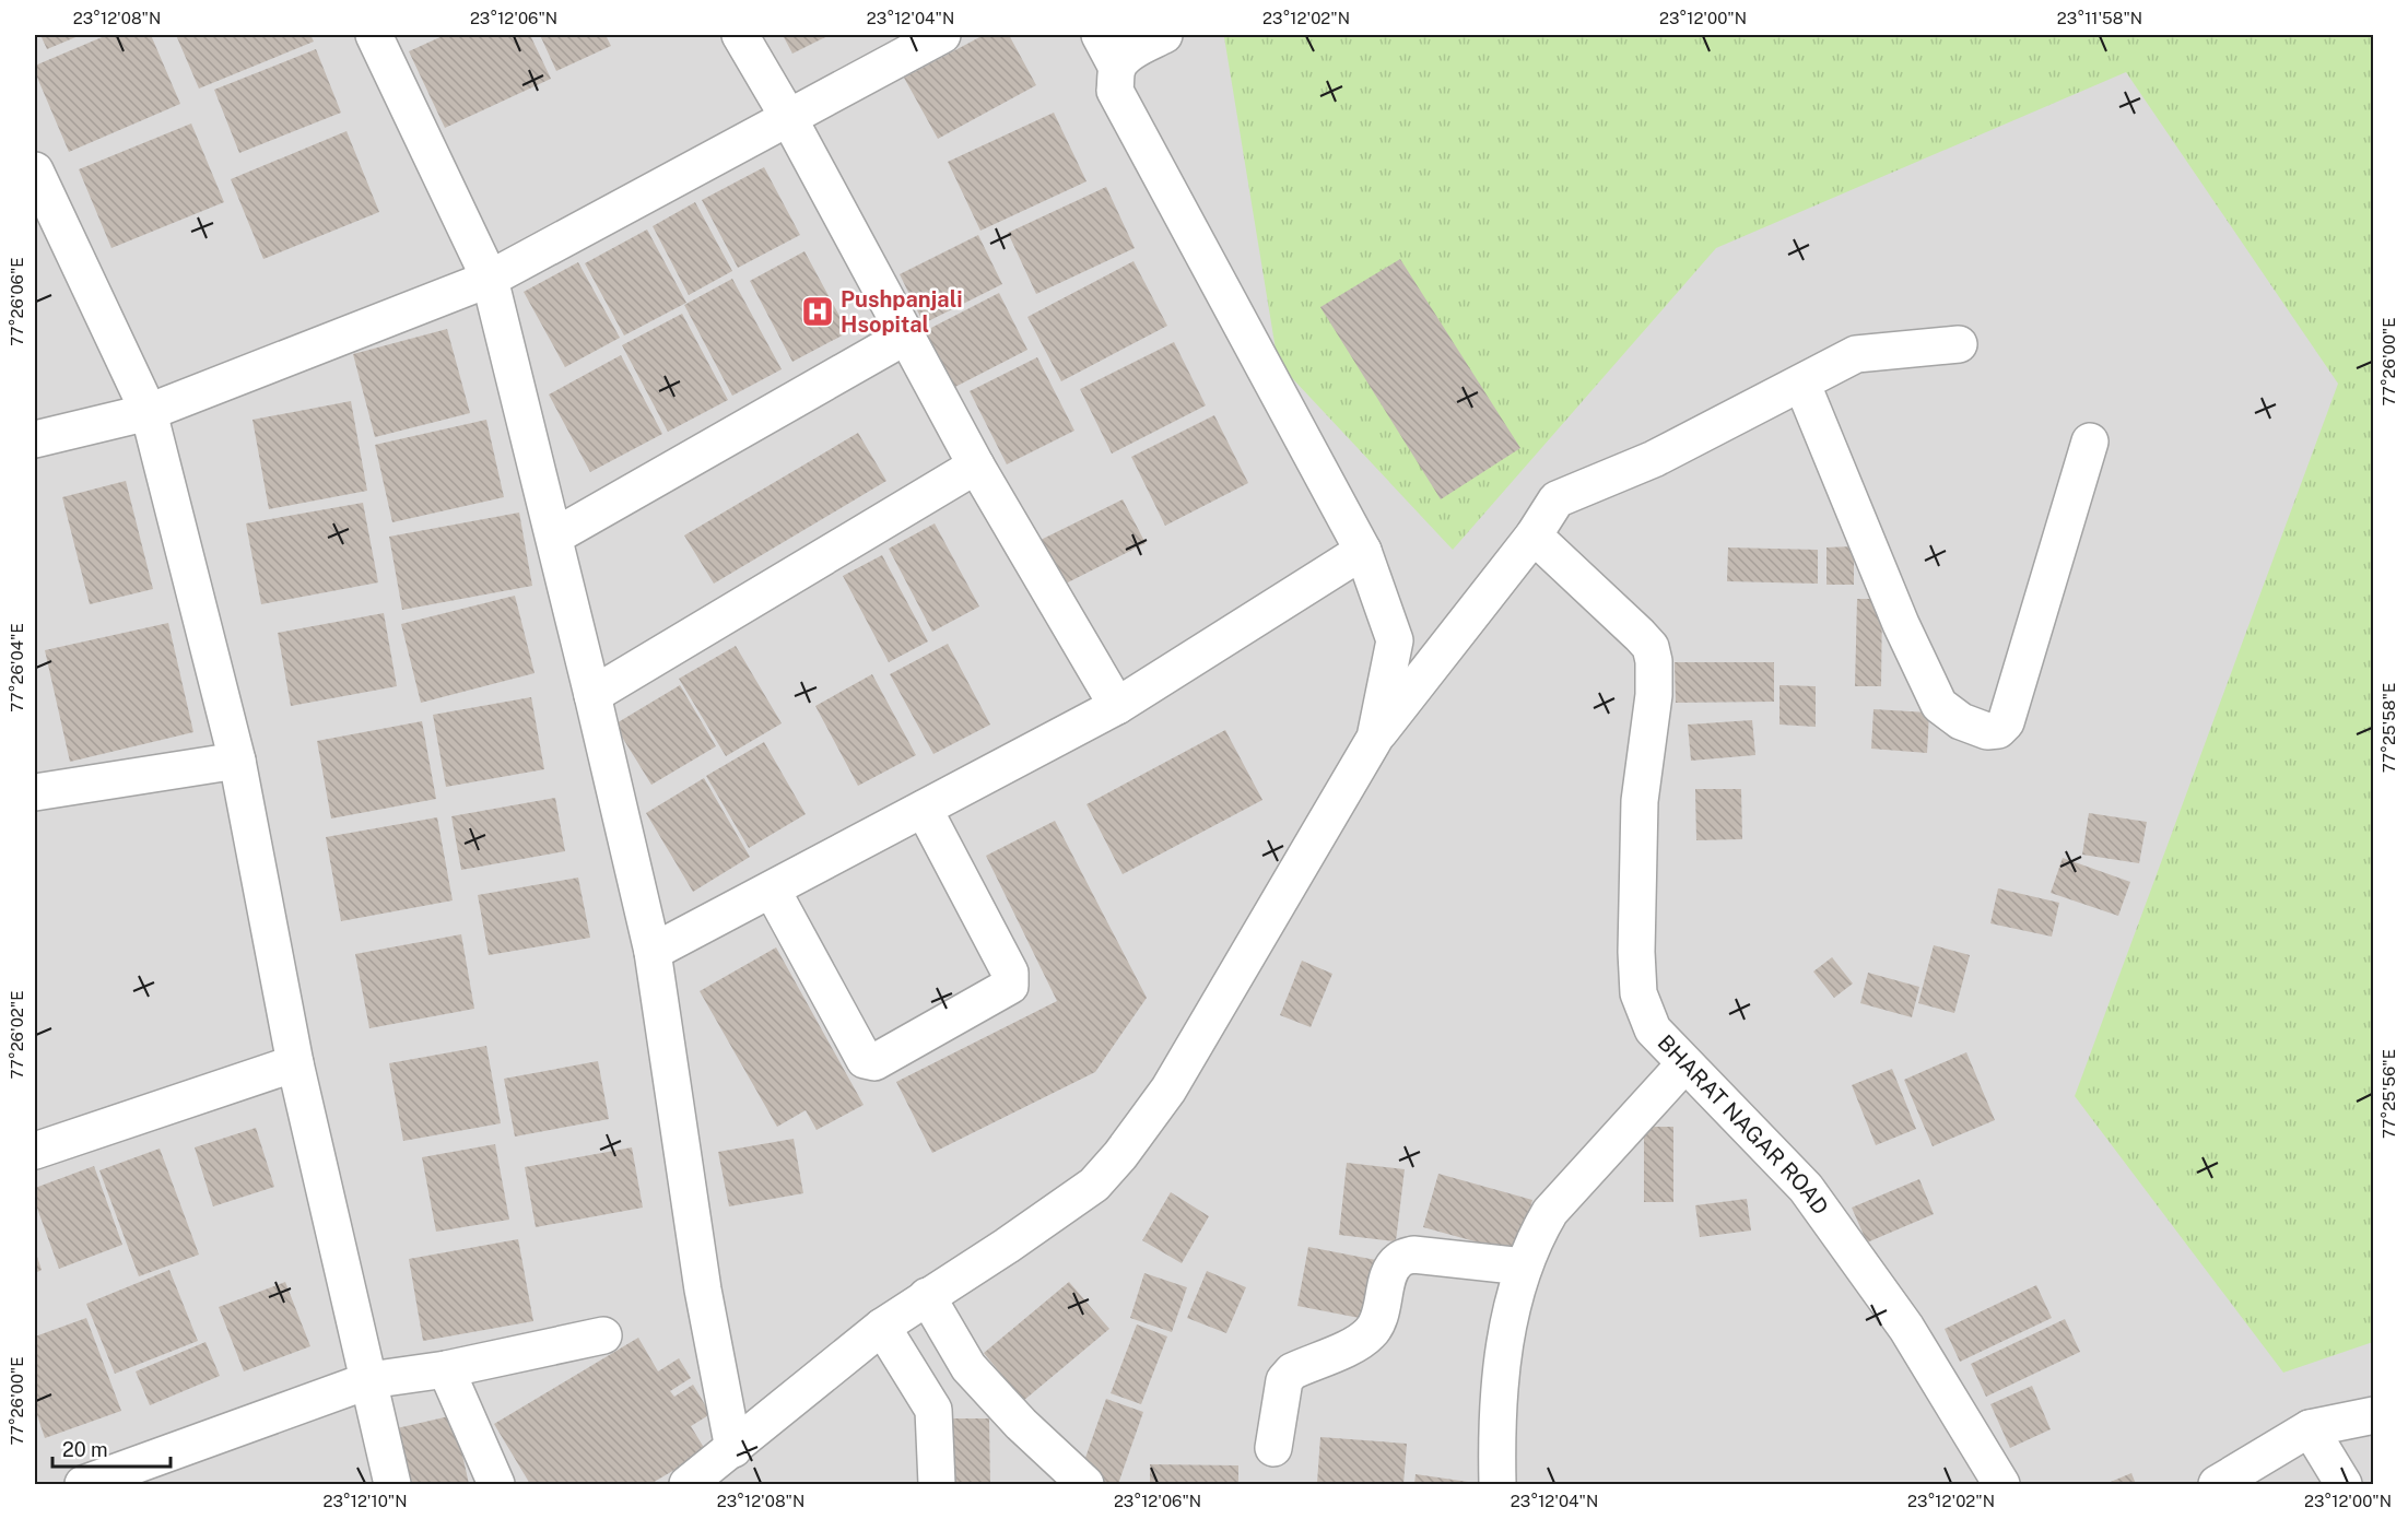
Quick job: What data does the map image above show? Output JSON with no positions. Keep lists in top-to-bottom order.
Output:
{
  "streets": {
    "street": ["BHARAT NAGAR ROAD"]
  },
  "places": {
    "hospital": ["Pushpanjali Hsopital"]
  },
  "scale_bar": "20 m",
  "coordinates": [
    "23°12'08\"N",
    "23°12'06\"N",
    "23°12'04\"N",
    "23°12'02\"N",
    "23°12'00\"N",
    "23°11'58\"N",
    "77°26'06\"E",
    "77°26'00\"E",
    "77°26'04\"E",
    "77°25'58\"E",
    "77°26'02\"E",
    "77°25'56\"E",
    "23°12'10\"N"
  ]
}
